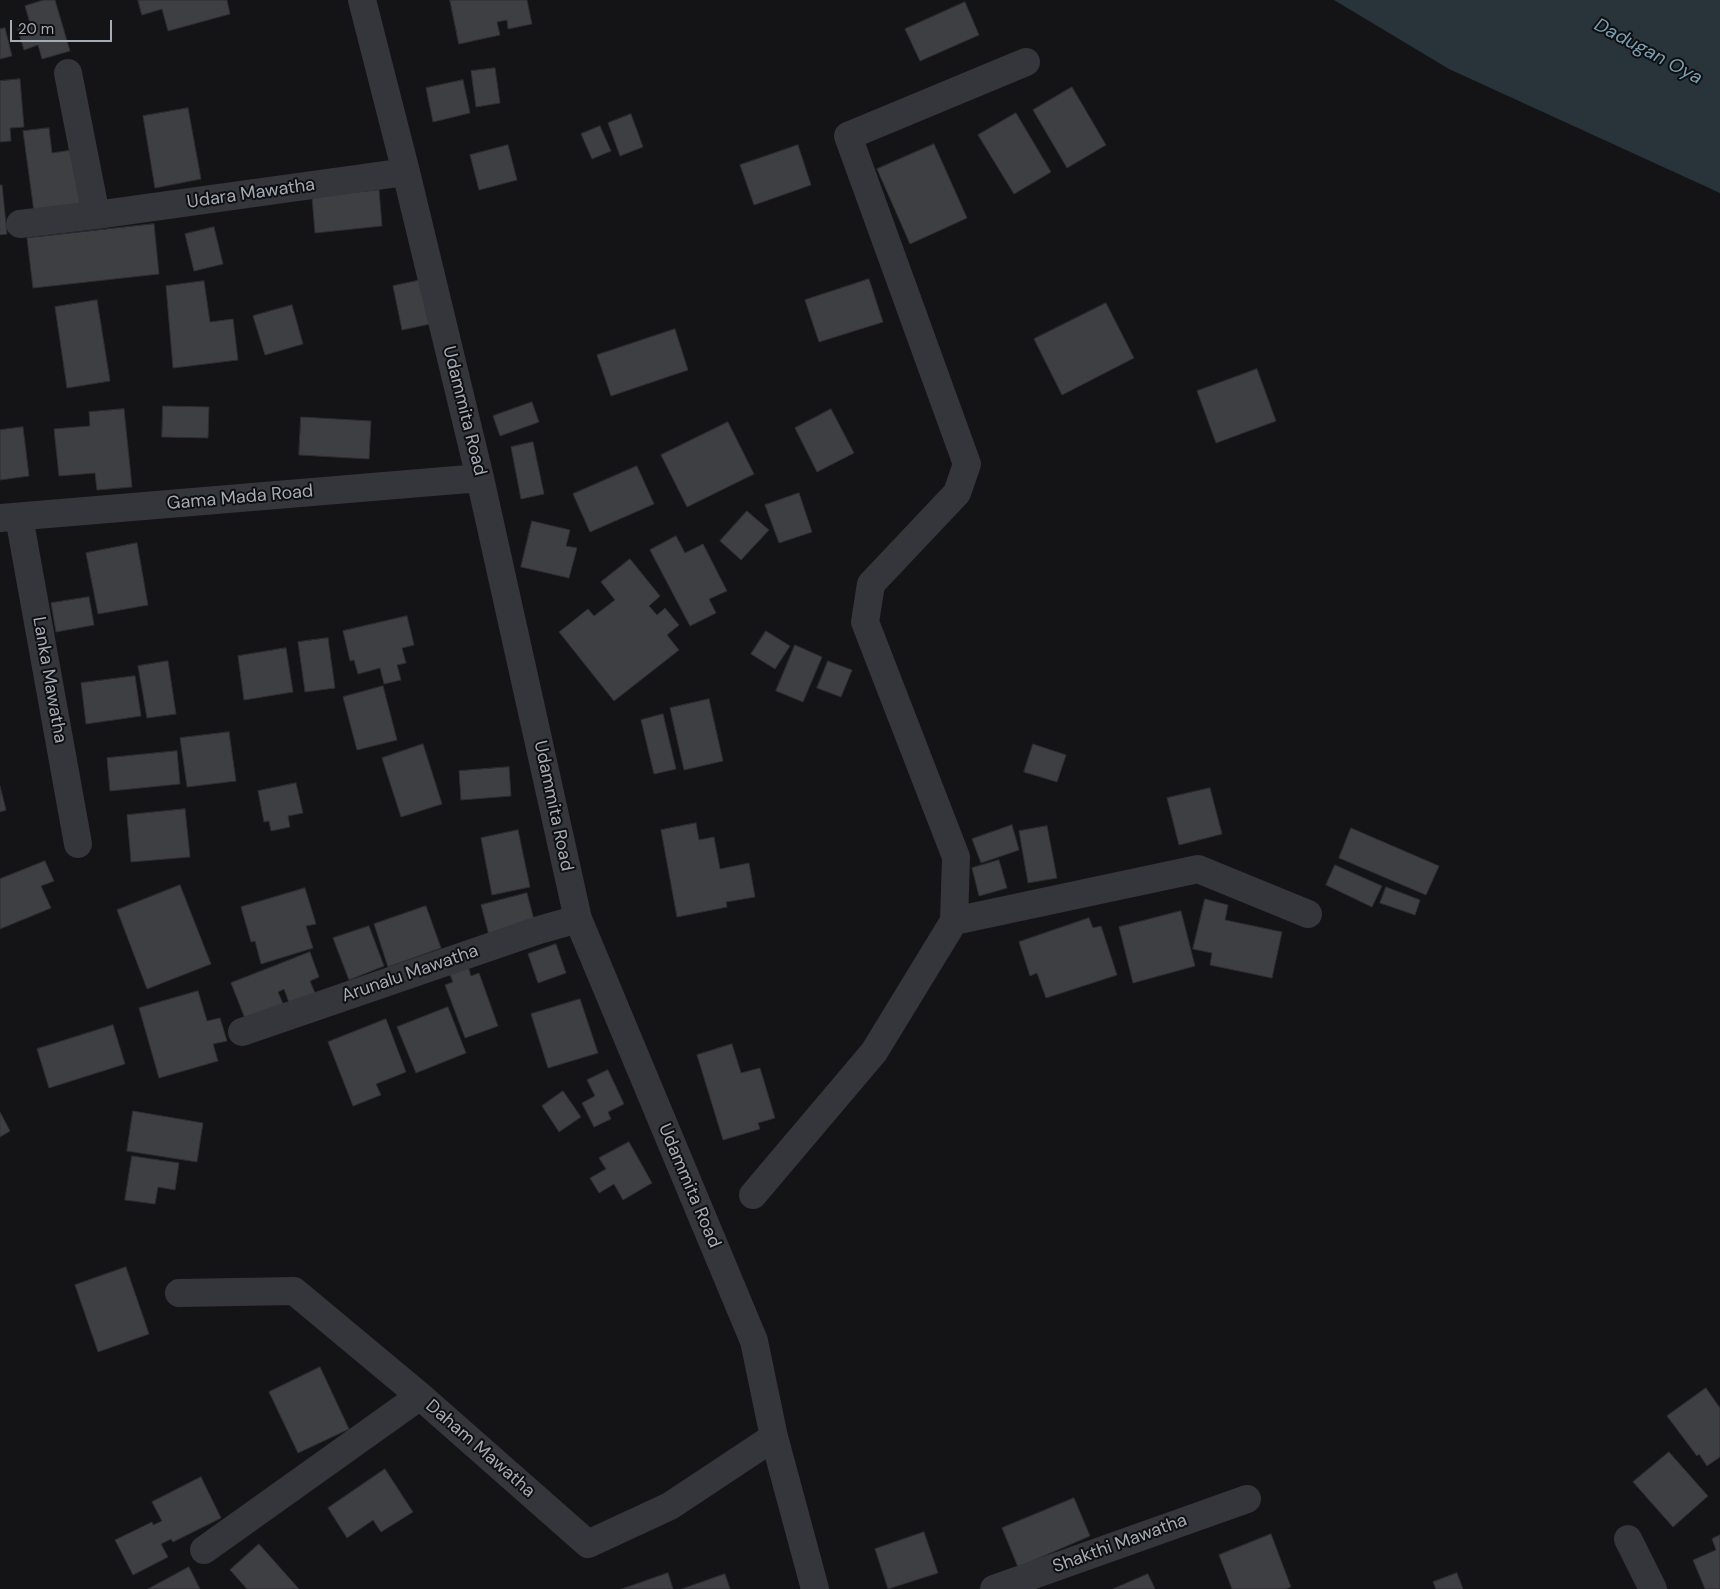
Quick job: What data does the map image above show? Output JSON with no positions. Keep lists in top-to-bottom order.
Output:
{
  "streets": {
    "street": [
      "Udara Mawatha",
      "Udammita Road",
      "Gama Mada Road",
      "Lanka Mawatha",
      "Arunalu Mawatha",
      "Daham Mawatha",
      "Shakthi Mawatha"
    ]
  },
  "crossings": [
    ["Udara Mawatha", "Udammita Road"],
    ["Udammita Road", "Gama Mada Road"],
    ["Udammita Road", "Arunalu Mawatha"],
    ["Udammita Road", "Daham Mawatha"],
    ["Gama Mada Road", "Lanka Mawatha"]
  ],
  "water": ["Dadugan Oya"],
  "scale_bar": "20 m"
}
